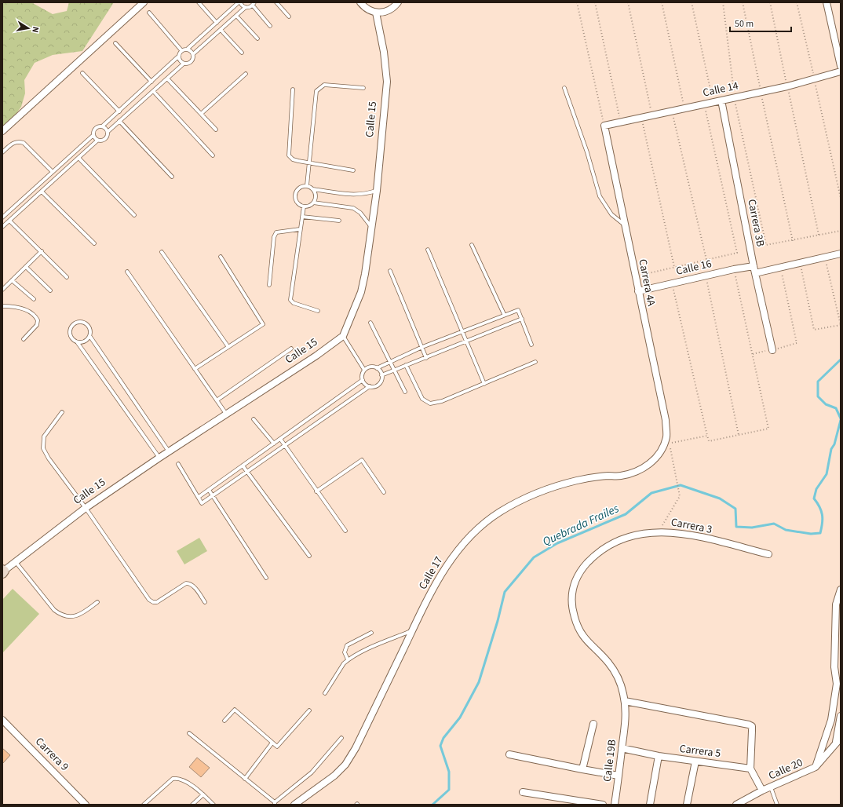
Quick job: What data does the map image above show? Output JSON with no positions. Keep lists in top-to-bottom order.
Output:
{
  "streets": {
    "street": [
      "Calle 14",
      "Calle 15",
      "Carrera 3B",
      "Calle 16",
      "Carrera 4A",
      "Carrera 3",
      "Calle 17",
      "Carrera 5",
      "Carrera 9",
      "Calle 19B",
      "Calle 20"
    ]
  },
  "crossings": [
    ["Calle 14", "Carrera 3B"],
    ["Calle 14", "Carrera 4A"],
    ["Carrera 3B", "Calle 16"],
    ["Calle 16", "Carrera 4A"],
    ["Carrera 4A", "Calle 17"],
    ["Carrera 3", "Calle 19B"],
    ["Carrera 5", "Calle 19B"]
  ],
  "water": ["Quebrada Frailes"],
  "scale_bar": "50 m",
  "north": "right"
}
